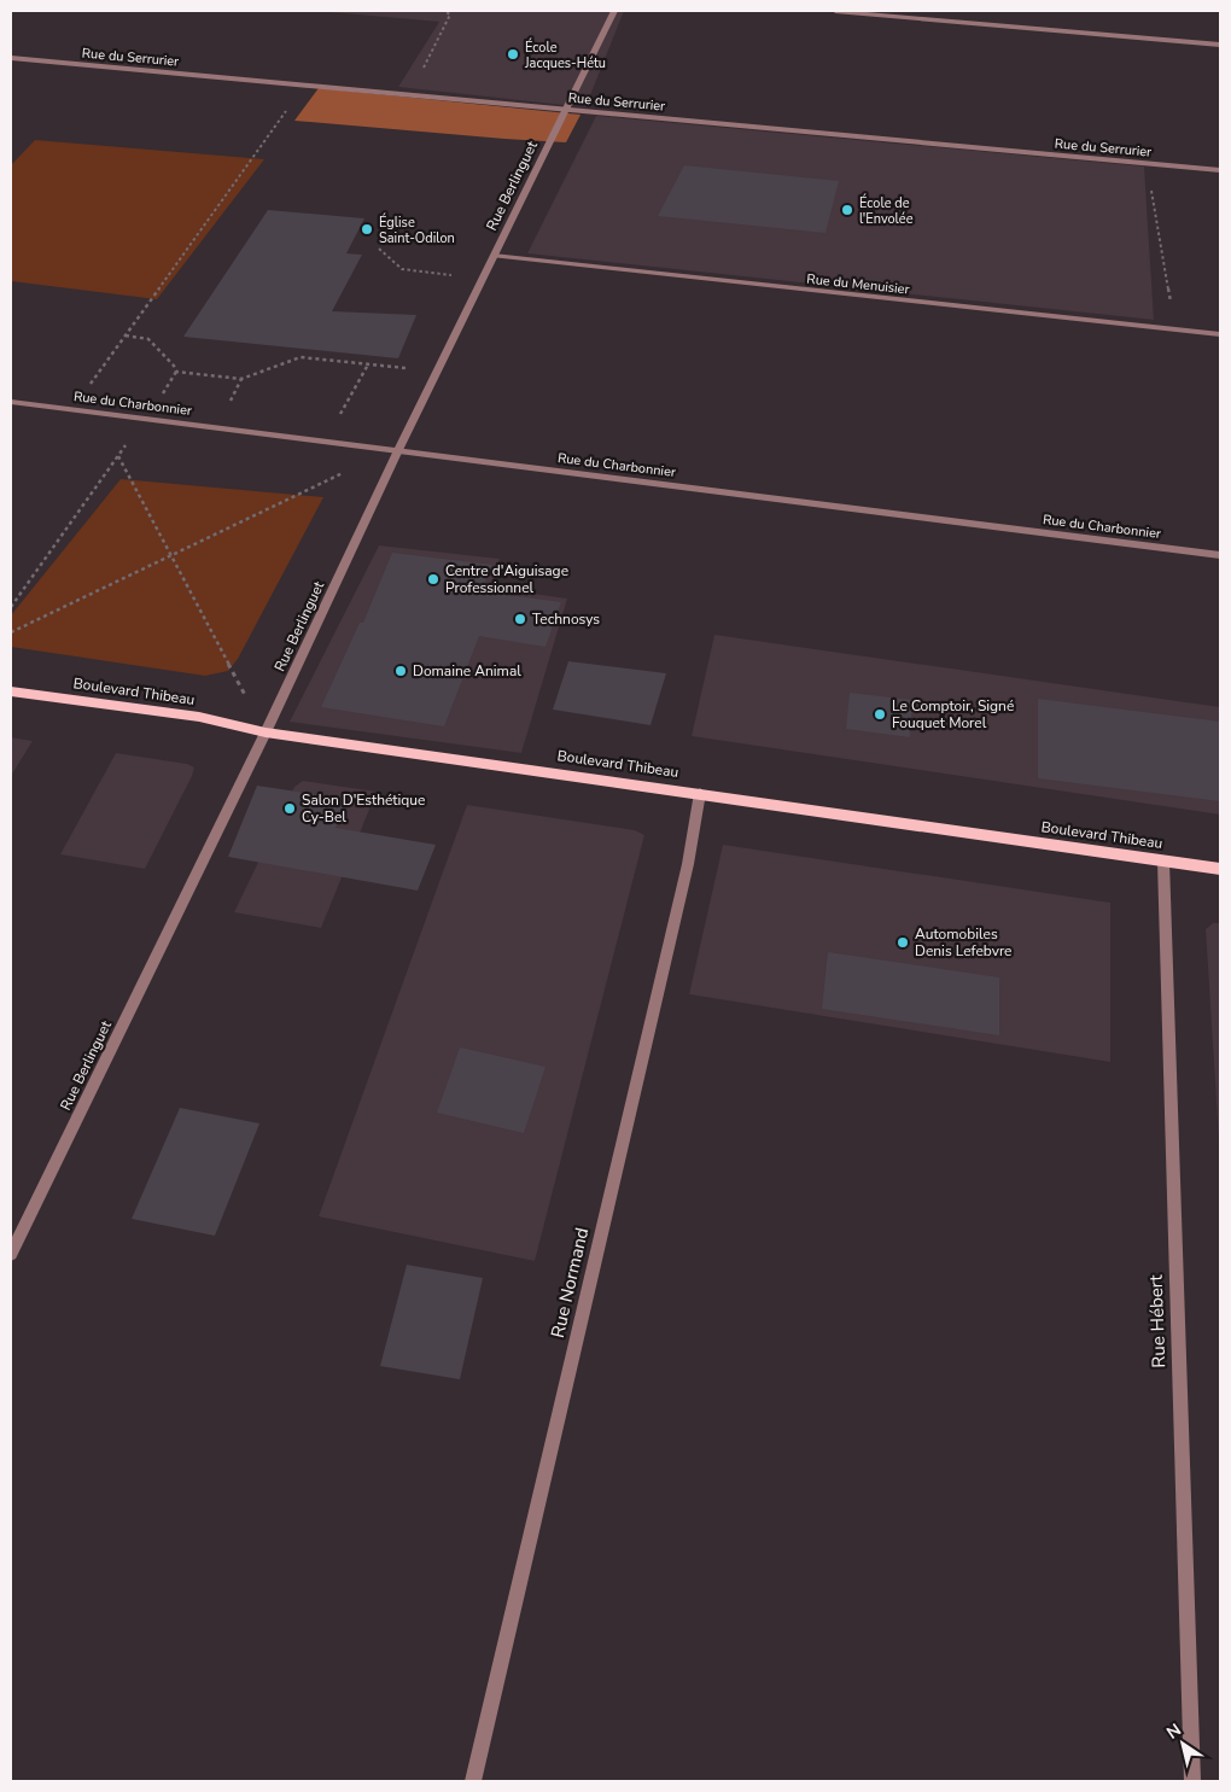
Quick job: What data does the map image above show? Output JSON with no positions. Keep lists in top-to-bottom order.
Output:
{
  "streets": {
    "main road": ["Boulevard Thibeau"],
    "street": [
      "Rue du Serrurier",
      "Rue Berlinguet",
      "Rue du Menuisier",
      "Rue du Charbonnier",
      "Rue Normand",
      "Rue Hébert"
    ]
  },
  "crossings": [
    ["Rue du Serrurier", "Rue Berlinguet"],
    ["Rue Berlinguet", "Rue du Menuisier"],
    ["Rue Berlinguet", "Rue du Charbonnier"],
    ["Rue Berlinguet", "Boulevard Thibeau"],
    ["Boulevard Thibeau", "Rue Normand"],
    ["Boulevard Thibeau", "Rue Hébert"]
  ],
  "places": [
    "École Jacques-Hétu",
    "École de l'Envolée",
    "Église Saint-Odilon",
    "Centre d'Aiguisage Professionnel",
    "Technosys",
    "Domaine Animal",
    "Le Comptoir, Signé Fouquet Morel",
    "Salon D'Esthétique Cy-Bel",
    "Automobiles Denis Lefebvre"
  ],
  "north": "top left"
}
